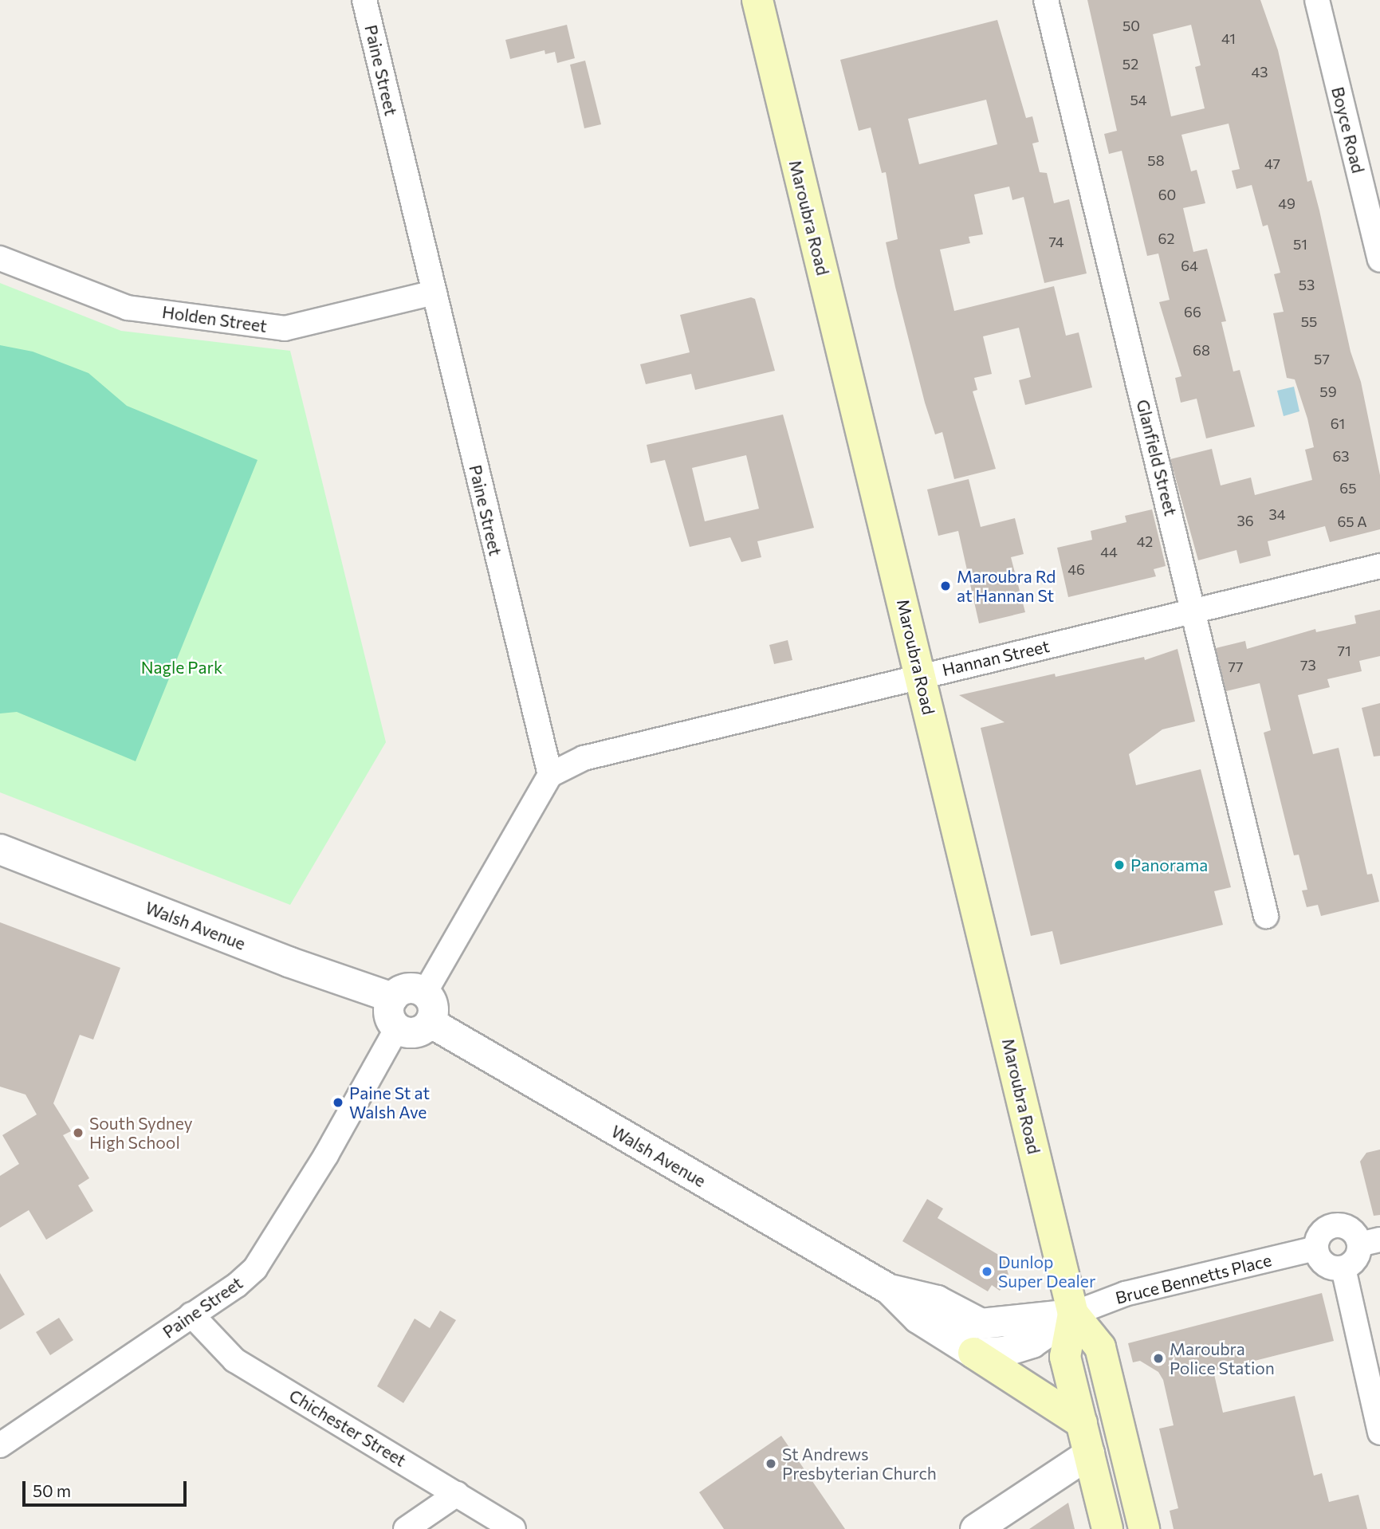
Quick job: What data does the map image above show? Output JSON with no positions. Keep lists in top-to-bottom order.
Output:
{
  "streets": {
    "main road": ["Maroubra Road"],
    "street": [
      "Paine Street",
      "Boyce Road",
      "Holden Street",
      "Glanfield Street",
      "Hannan Street",
      "Walsh Avenue",
      "Bruce Bennetts Place",
      "Chichester Street"
    ]
  },
  "crossings": [
    ["Paine Street", "Holden Street"],
    ["Paine Street", "Hannan Street"],
    ["Paine Street", "Walsh Avenue"],
    ["Paine Street", "Chichester Street"],
    ["Maroubra Road", "Hannan Street"],
    ["Maroubra Road", "Walsh Avenue"],
    ["Maroubra Road", "Bruce Bennetts Place"],
    ["Glanfield Street", "Hannan Street"],
    ["Walsh Avenue", "Bruce Bennetts Place"]
  ],
  "parks": ["Nagle Park"],
  "places": [
    "Maroubra Rd at Hannan St",
    "Panorama",
    "Paine St at Walsh Ave",
    "South Sydney High School",
    "Dunlop Super Dealer",
    "Maroubra Police Station",
    "St Andrews Presbyterian Church"
  ],
  "house_numbers": [
    "50",
    "41",
    "52",
    "43",
    "54",
    "58",
    "47",
    "60",
    "49",
    "62",
    "74",
    "51",
    "64",
    "53",
    "66",
    "55",
    "68",
    "57",
    "59",
    "61",
    "63",
    "65",
    "34",
    "36",
    "65 A",
    "42",
    "44",
    "46",
    "71",
    "73",
    "77"
  ],
  "scale_bar": "50 m"
}
